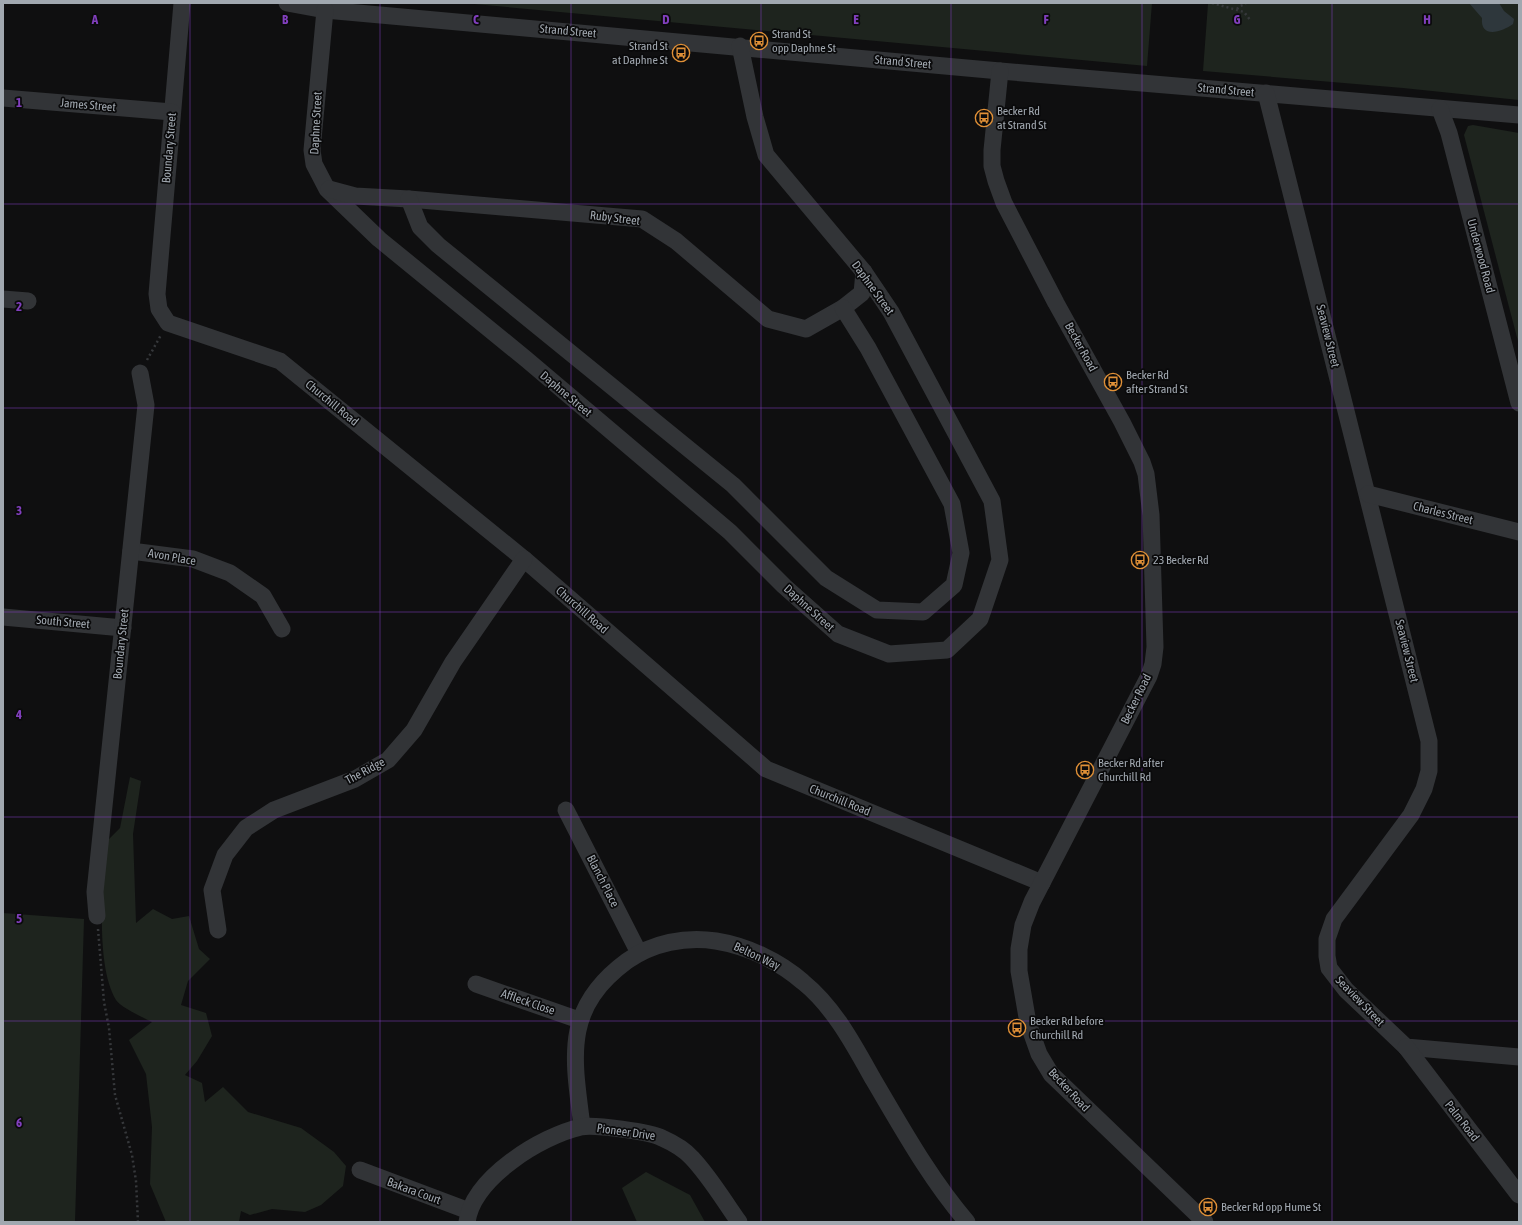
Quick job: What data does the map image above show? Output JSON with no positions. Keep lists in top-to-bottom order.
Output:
{
  "streets": {
    "street": [
      "Strand Street",
      "James Street",
      "Daphne Street",
      "Boundary Street",
      "Ruby Street",
      "Underwood Road",
      "Seaview Street",
      "Becker Road",
      "Churchill Road",
      "Charles Street",
      "Avon Place",
      "South Street",
      "The Ridge",
      "Blanch Place",
      "Belton Way",
      "Affleck Close",
      "Palm Road",
      "Pioneer Drive",
      "Bakara Court"
    ]
  },
  "crossings": [
    ["Strand Street", "Daphne Street"],
    ["Strand Street", "Underwood Road"],
    ["Strand Street", "Seaview Street"],
    ["Strand Street", "Becker Road"],
    ["James Street", "Boundary Street"],
    ["Daphne Street", "Ruby Street"],
    ["Boundary Street", "Churchill Road"],
    ["Boundary Street", "Avon Place"],
    ["Boundary Street", "South Street"],
    ["Seaview Street", "Charles Street"],
    ["Seaview Street", "Palm Road"],
    ["Becker Road", "Churchill Road"],
    ["Churchill Road", "The Ridge"],
    ["Blanch Place", "Belton Way"],
    ["Belton Way", "Affleck Close"],
    ["Belton Way", "Pioneer Drive"],
    ["Pioneer Drive", "Bakara Court"]
  ],
  "places": {
    "bus stop": [
      "Strand St opp Daphne St",
      "Strand St at Daphne St",
      "Becker Rd at Strand St",
      "Becker Rd after Strand St",
      "23 Becker Rd",
      "Becker Rd after Churchill Rd",
      "Becker Rd before Churchill Rd",
      "Becker Rd opp Hume St"
    ]
  },
  "grid": {
    "columns": [
      "A",
      "B",
      "C",
      "D",
      "E",
      "F",
      "G",
      "H"
    ],
    "rows": [
      "1",
      "2",
      "3",
      "4",
      "5",
      "6"
    ]
  }
}
